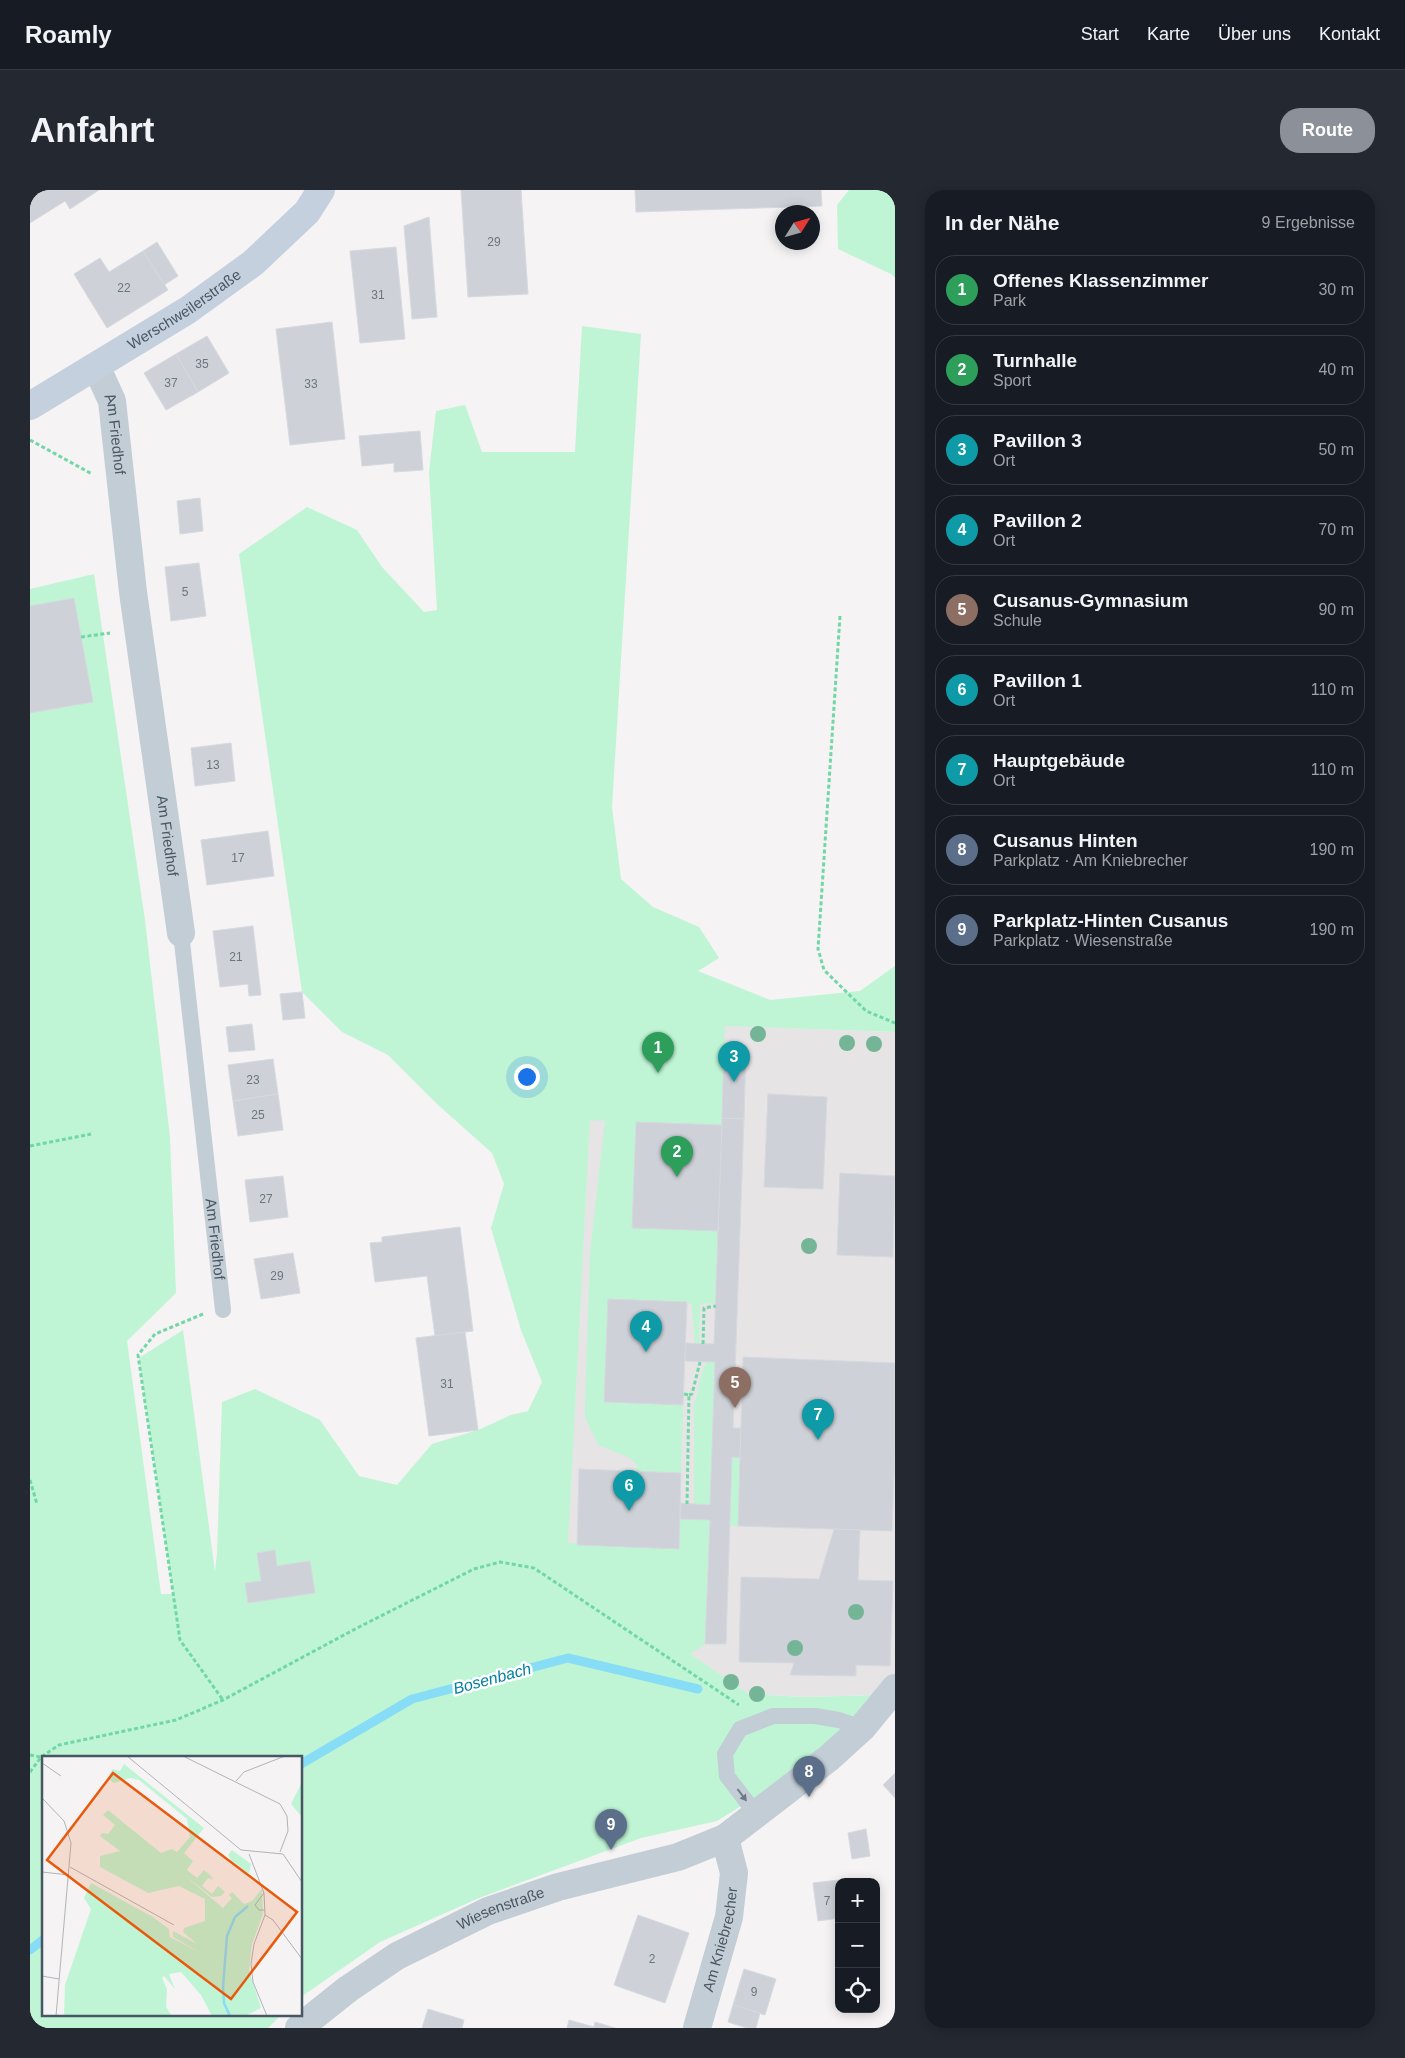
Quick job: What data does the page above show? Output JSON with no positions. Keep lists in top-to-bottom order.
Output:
{
  "streets": {
    "main road": ["Werschweilerstraße"],
    "street": ["Am Friedhof", "Wiesenstraße", "Am Kniebrecher"]
  },
  "crossings": [
    ["Werschweilerstraße", "Am Friedhof"],
    ["Wiesenstraße", "Am Kniebrecher"]
  ],
  "water": ["Bosenbach"],
  "house_numbers": [
    "29",
    "22",
    "31",
    "35",
    "37",
    "33",
    "5",
    "13",
    "17",
    "21",
    "23",
    "25",
    "27",
    "29",
    "31",
    "7",
    "2",
    "9"
  ],
  "north": "top right",
  "page": {
    "header": "Roamly",
    "nav": [
      "Start",
      "Karte",
      "Über uns",
      "Kontakt"
    ],
    "buttons": "Route",
    "title": "Anfahrt",
    "heading": ["In der Nähe", "9 Ergebnisse"],
    "list": [
      {
        "mark": "1",
        "name": "Offenes Klassenzimmer",
        "note": "Park",
        "value": "30 m"
      },
      {
        "mark": "2",
        "name": "Turnhalle",
        "note": "Sport",
        "value": "40 m"
      },
      {
        "mark": "3",
        "name": "Pavillon 3",
        "note": "Ort",
        "value": "50 m"
      },
      {
        "mark": "4",
        "name": "Pavillon 2",
        "note": "Ort",
        "value": "70 m"
      },
      {
        "mark": "5",
        "name": "Cusanus-Gymnasium",
        "note": "Schule",
        "value": "90 m"
      },
      {
        "mark": "6",
        "name": "Pavillon 1",
        "note": "Ort",
        "value": "110 m"
      },
      {
        "mark": "7",
        "name": "Hauptgebäude",
        "note": "Ort",
        "value": "110 m"
      },
      {
        "mark": "8",
        "name": "Cusanus Hinten",
        "note": "Parkplatz · Am Kniebrecher",
        "value": "190 m"
      },
      {
        "mark": "9",
        "name": "Parkplatz-Hinten Cusanus",
        "note": "Parkplatz · Wiesenstraße",
        "value": "190 m"
      }
    ],
    "pins": [
      "1",
      "3",
      "2",
      "4",
      "5",
      "7",
      "6",
      "8",
      "9"
    ],
    "map_buttons": ["+", "−"]
  }
}
